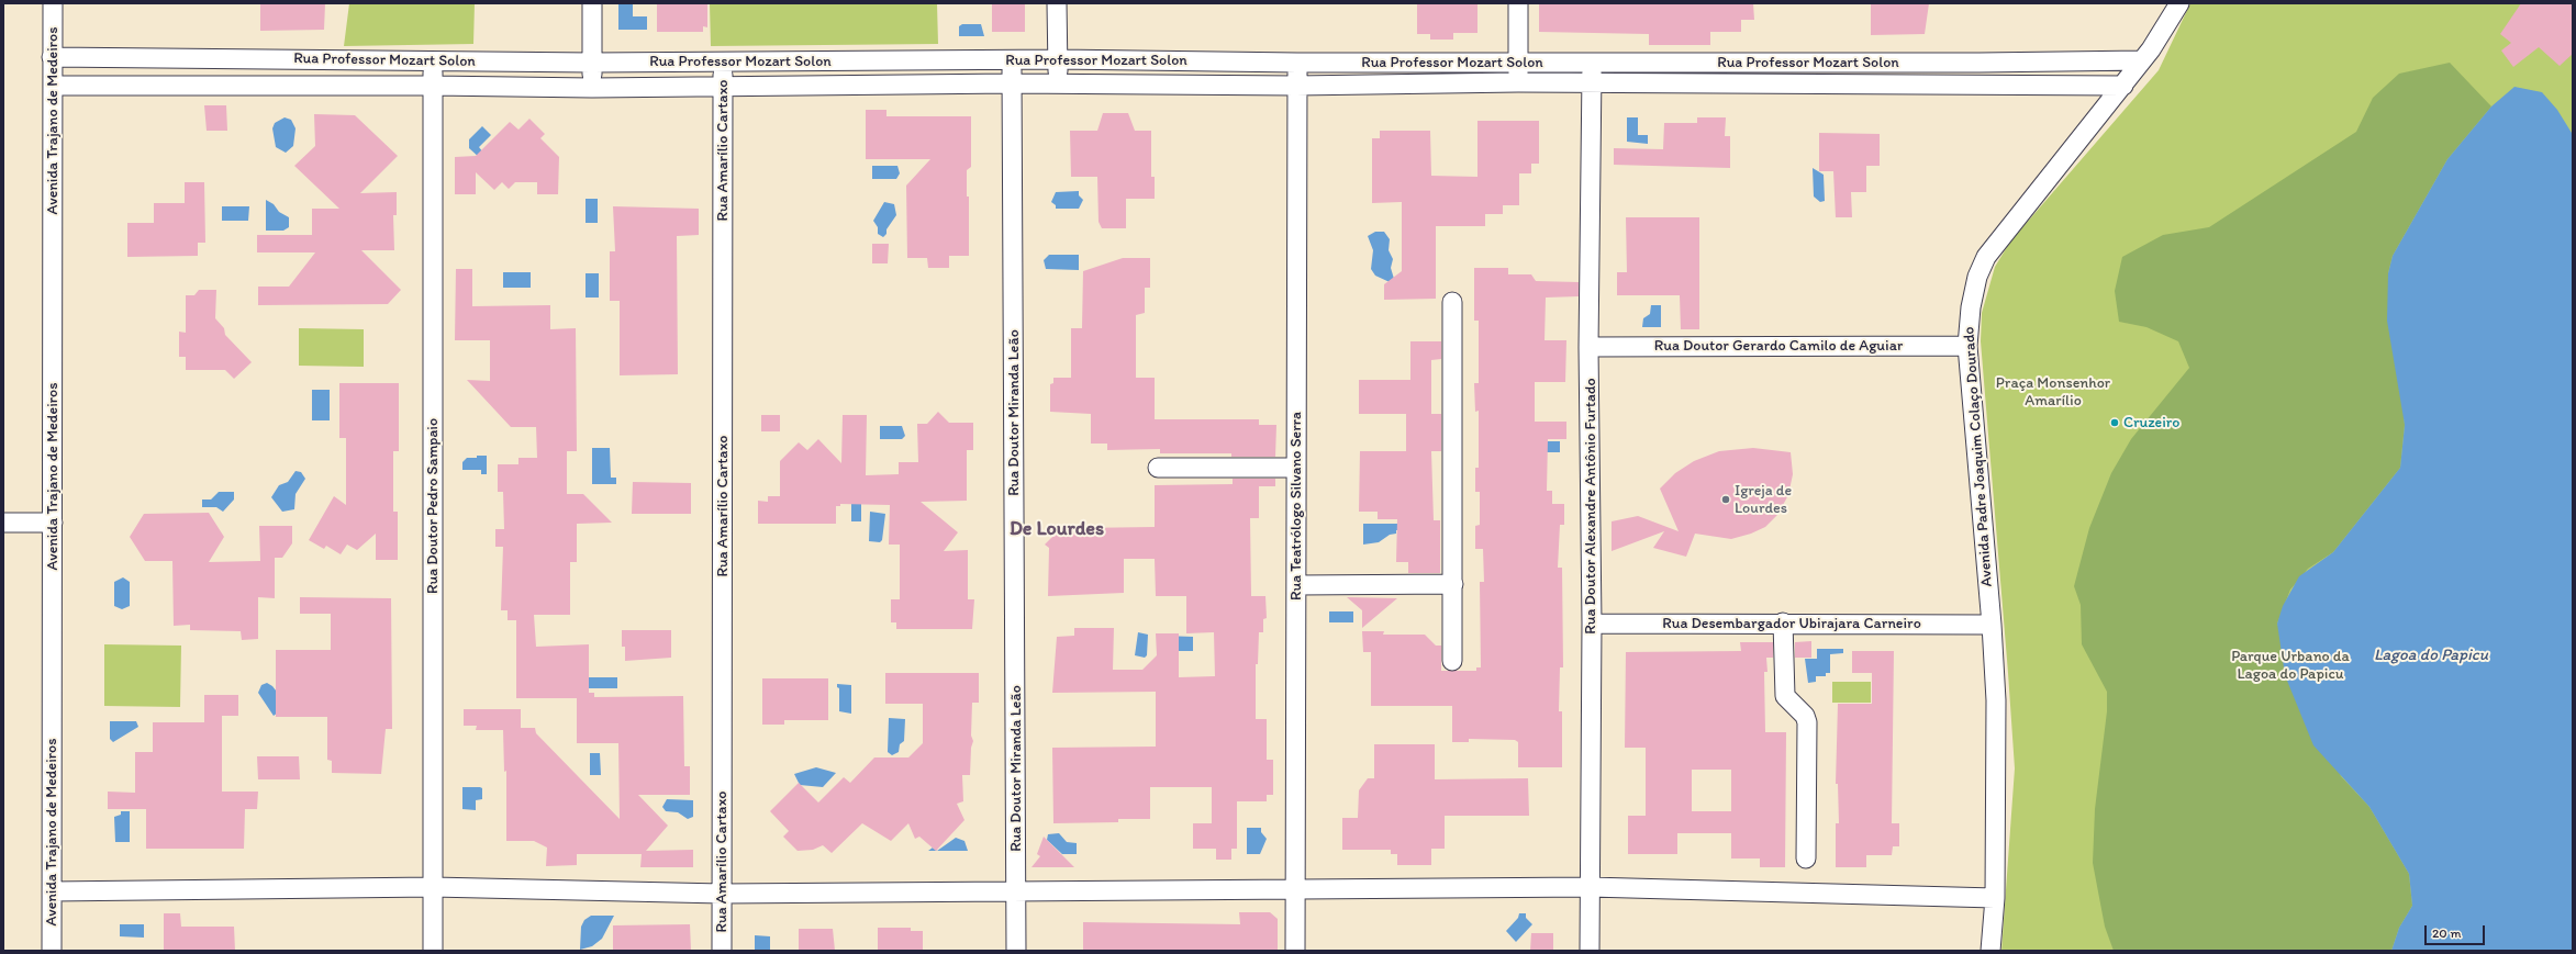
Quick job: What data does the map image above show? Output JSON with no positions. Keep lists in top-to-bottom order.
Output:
{
  "streets": {
    "street": [
      "Rua Professor Mozart Solon",
      "Avenida Trajano de Medeiros",
      "Rua Amarílio Cartaxo",
      "Rua Doutor Gerardo Camilo de Aguiar",
      "Rua Doutor Miranda Leão",
      "Avenida Padre Joaquim Colaço Dourado",
      "Rua Doutor Pedro Sampaio",
      "Rua Teatrólogo Silvano Serra",
      "Rua Doutor Alexandre Antônio Furtado",
      "Rua Desembargador Ubirajara Carneiro"
    ]
  },
  "crossings": [
    ["Rua Professor Mozart Solon", "Avenida Trajano de Medeiros"],
    ["Rua Professor Mozart Solon", "Rua Amarílio Cartaxo"],
    ["Rua Professor Mozart Solon", "Rua Doutor Miranda Leão"],
    ["Rua Professor Mozart Solon", "Avenida Padre Joaquim Colaço Dourado"],
    ["Rua Professor Mozart Solon", "Rua Doutor Pedro Sampaio"],
    ["Rua Professor Mozart Solon", "Rua Teatrólogo Silvano Serra"],
    ["Rua Professor Mozart Solon", "Rua Doutor Alexandre Antônio Furtado"],
    ["Rua Doutor Gerardo Camilo de Aguiar", "Avenida Padre Joaquim Colaço Dourado"],
    ["Rua Doutor Gerardo Camilo de Aguiar", "Rua Doutor Alexandre Antônio Furtado"],
    ["Avenida Padre Joaquim Colaço Dourado", "Rua Desembargador Ubirajara Carneiro"],
    ["Rua Doutor Alexandre Antônio Furtado", "Rua Desembargador Ubirajara Carneiro"]
  ],
  "districts": ["De Lourdes"],
  "water": ["Lagoa do Papicu"],
  "parks": ["Praça Monsenhor Amarílio", "Parque Urbano da Lagoa do Papicu"],
  "places": ["Cruzeiro", "Igreja de Lourdes"],
  "scale_bar": "20 m"
}
